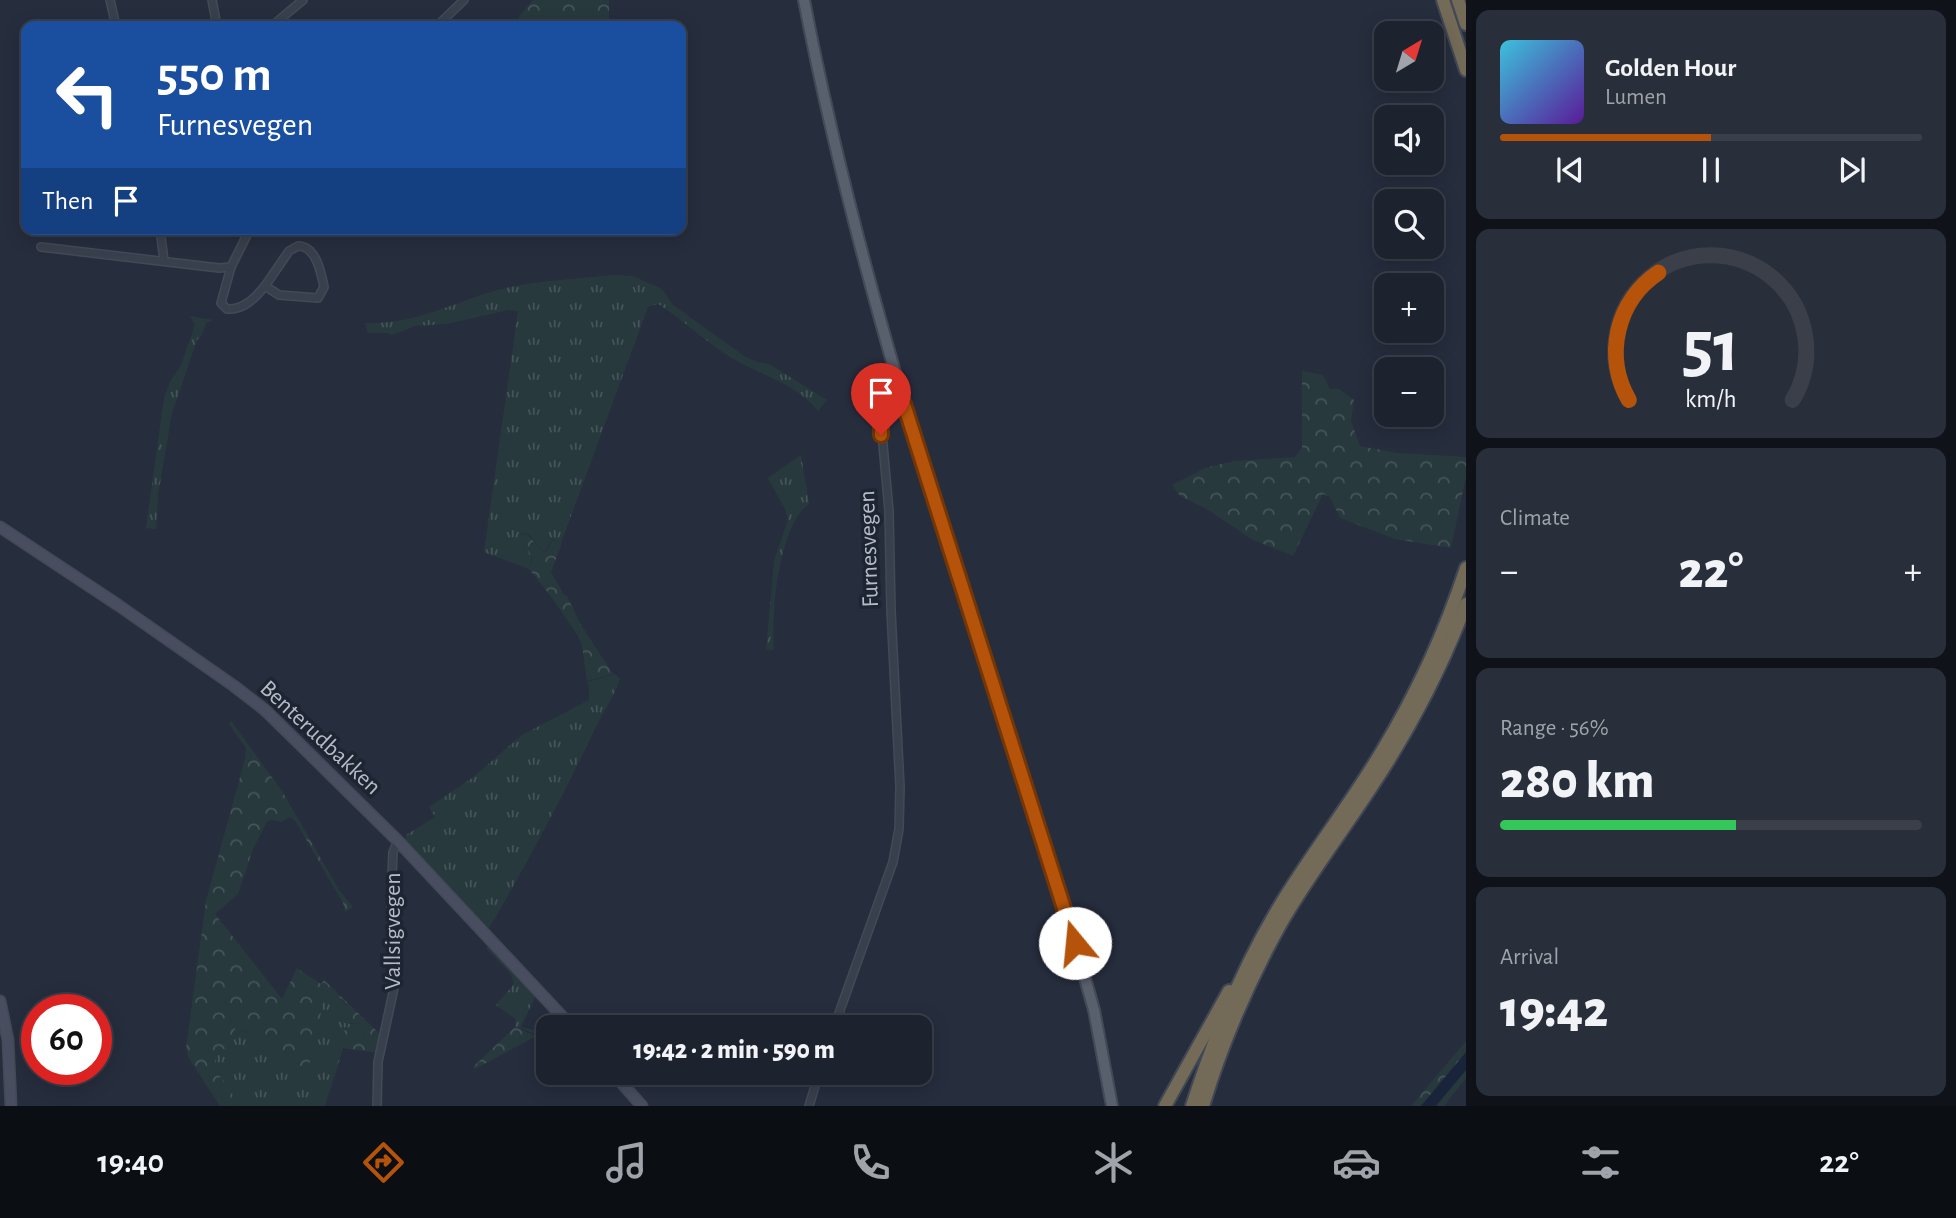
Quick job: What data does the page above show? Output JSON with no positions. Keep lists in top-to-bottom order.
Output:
{
  "streets": {
    "main road": ["Benterudbakken"],
    "street": ["Furnesvegen", "Vallsigvegen"]
  },
  "crossings": [
    ["Benterudbakken", "Vallsigvegen"]
  ],
  "north": "top right",
  "page": {
    "map_buttons": ["+", "−"],
    "turn": ["550 m", "Furnesvegen"],
    "song": ["Golden Hour", "Lumen"],
    "then": "Then",
    "tile": [
      "Climate",
      ["Range · 56%", "280 km"],
      ["Arrival", "19:42"]
    ],
    "heat": ["−", "22°", "+"],
    "limit": "60",
    "trip": "19:42 · 2 min · 590 m",
    "tabs": ["19:40", "22°"],
    "gauge": ["51", "km/h"]
  }
}
